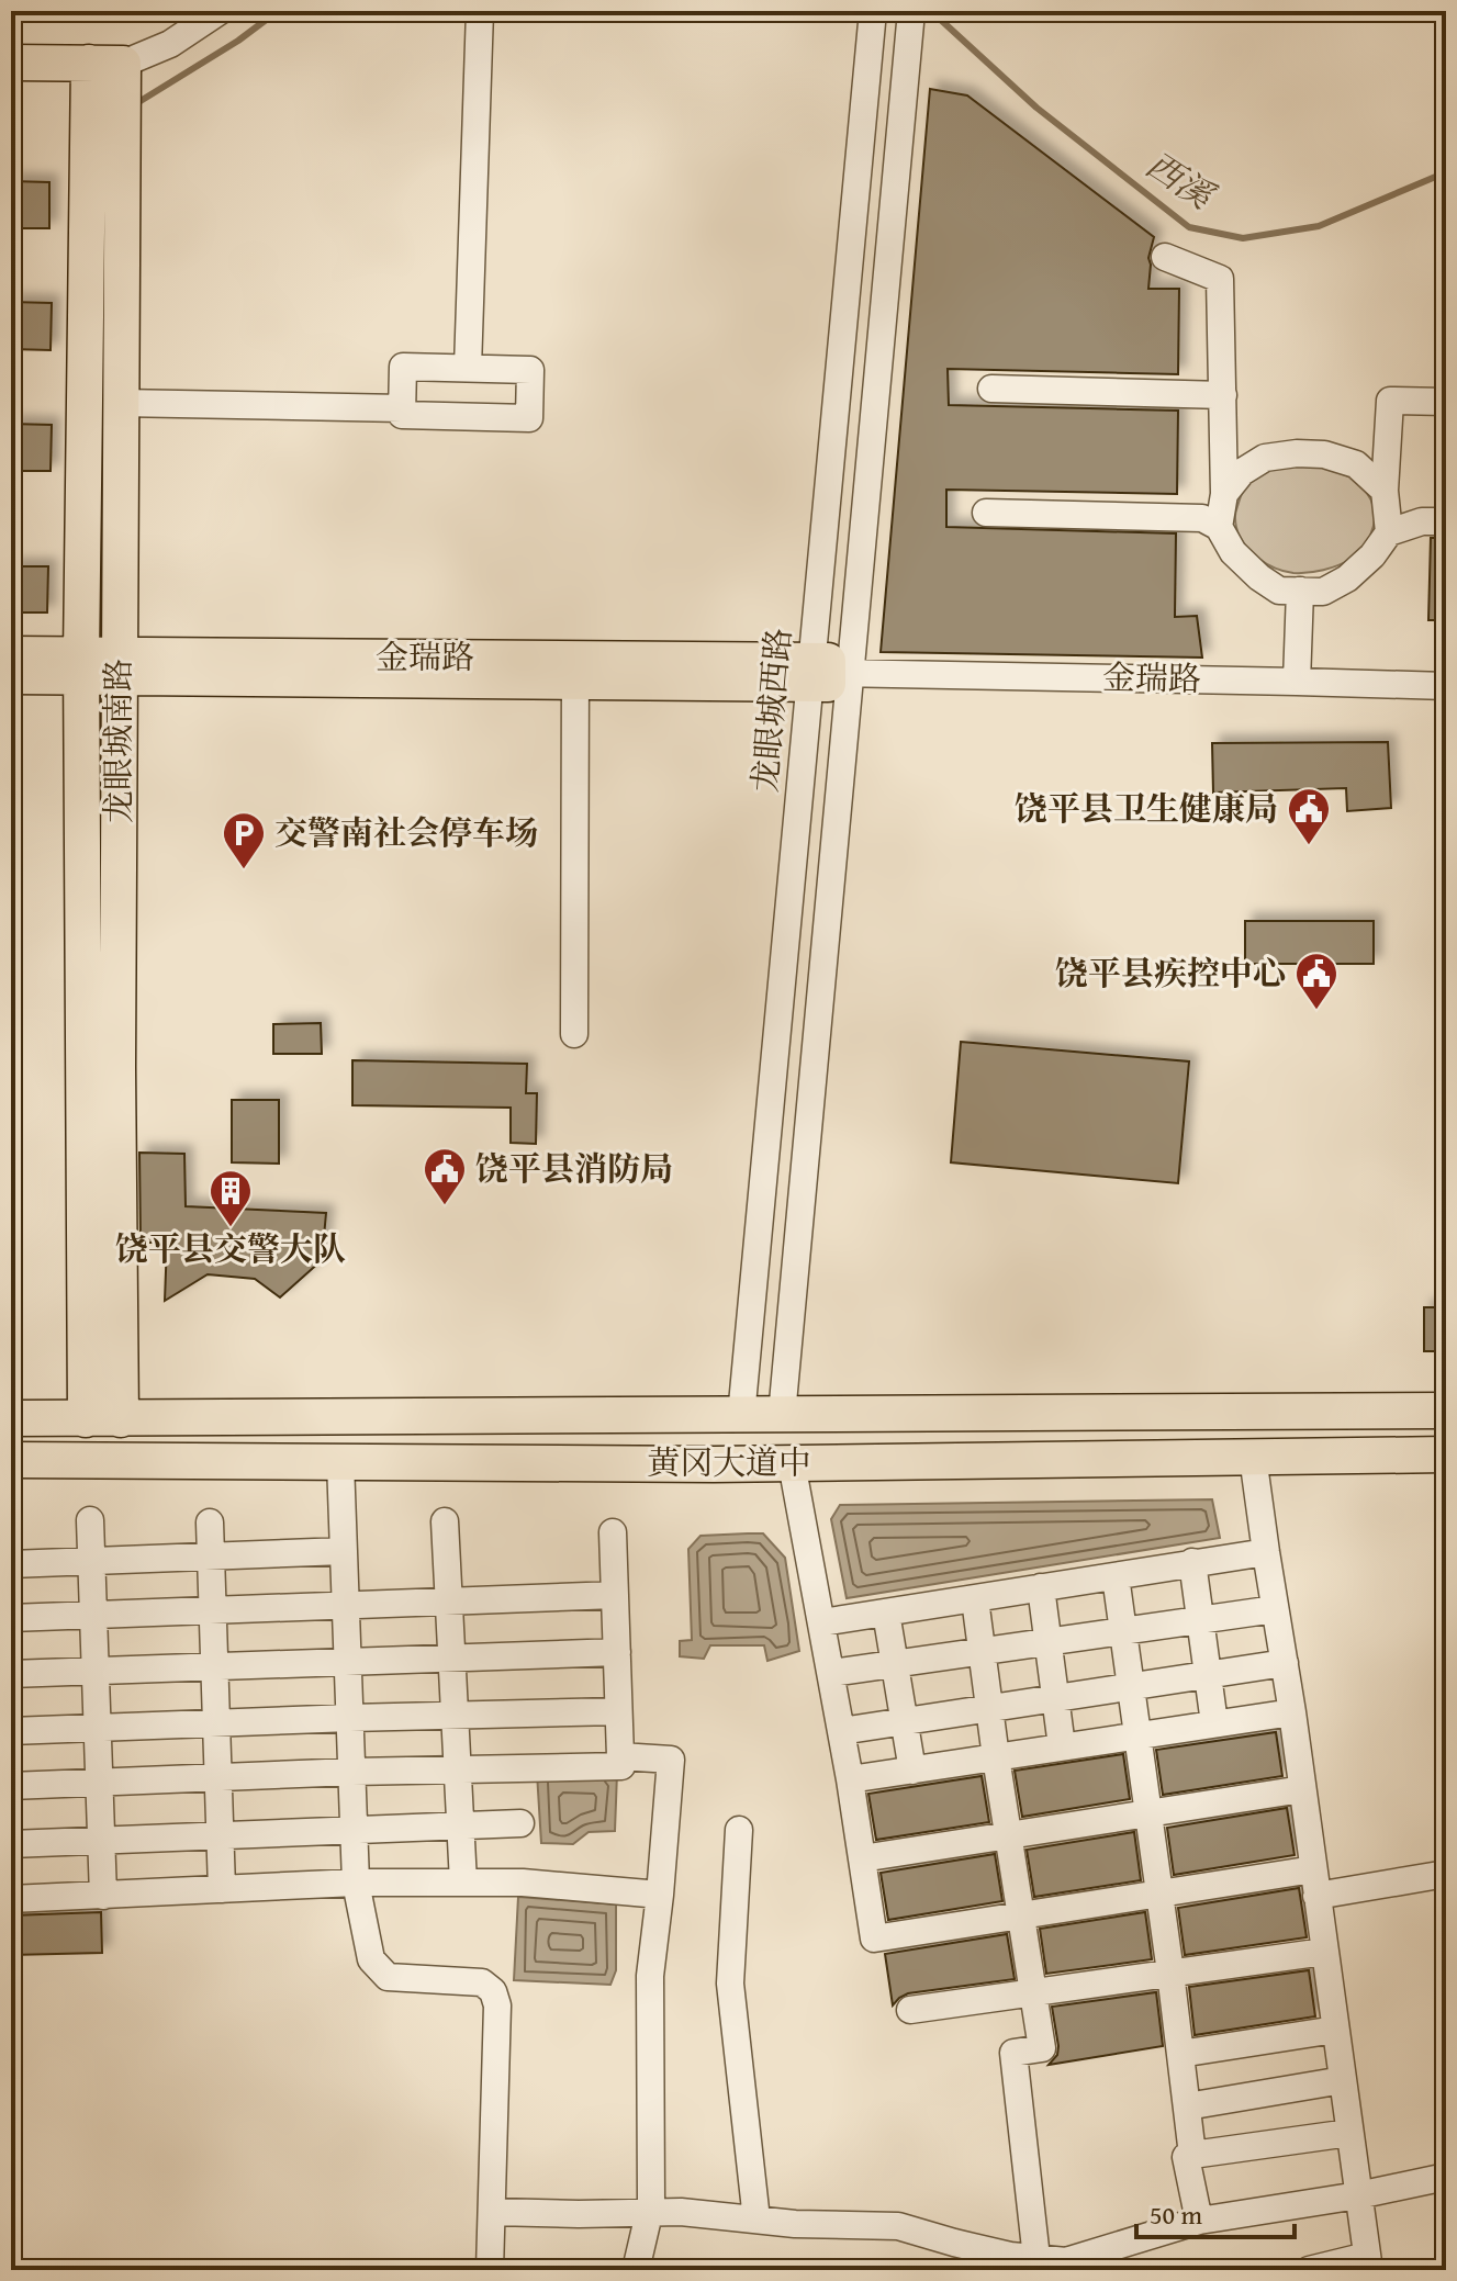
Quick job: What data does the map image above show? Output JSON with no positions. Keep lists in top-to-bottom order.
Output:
{
  "streets": {
    "main road": ["金瑞路", "龙眼城南路", "黄冈大道中"],
    "street": ["龙眼城西路"]
  },
  "crossings": [
    ["金瑞路", "龙眼城南路"],
    ["龙眼城西路", "黄冈大道中"],
    ["龙眼城南路", "黄冈大道中"]
  ],
  "water": ["西溪"],
  "places": {
    "public building": ["饶平县卫生健康局", "饶平县疾控中心", "饶平县消防局"],
    "parking": ["交警南社会停车场"],
    "building": ["饶平县交警大队"]
  },
  "scale_bar": "50 m"
}
